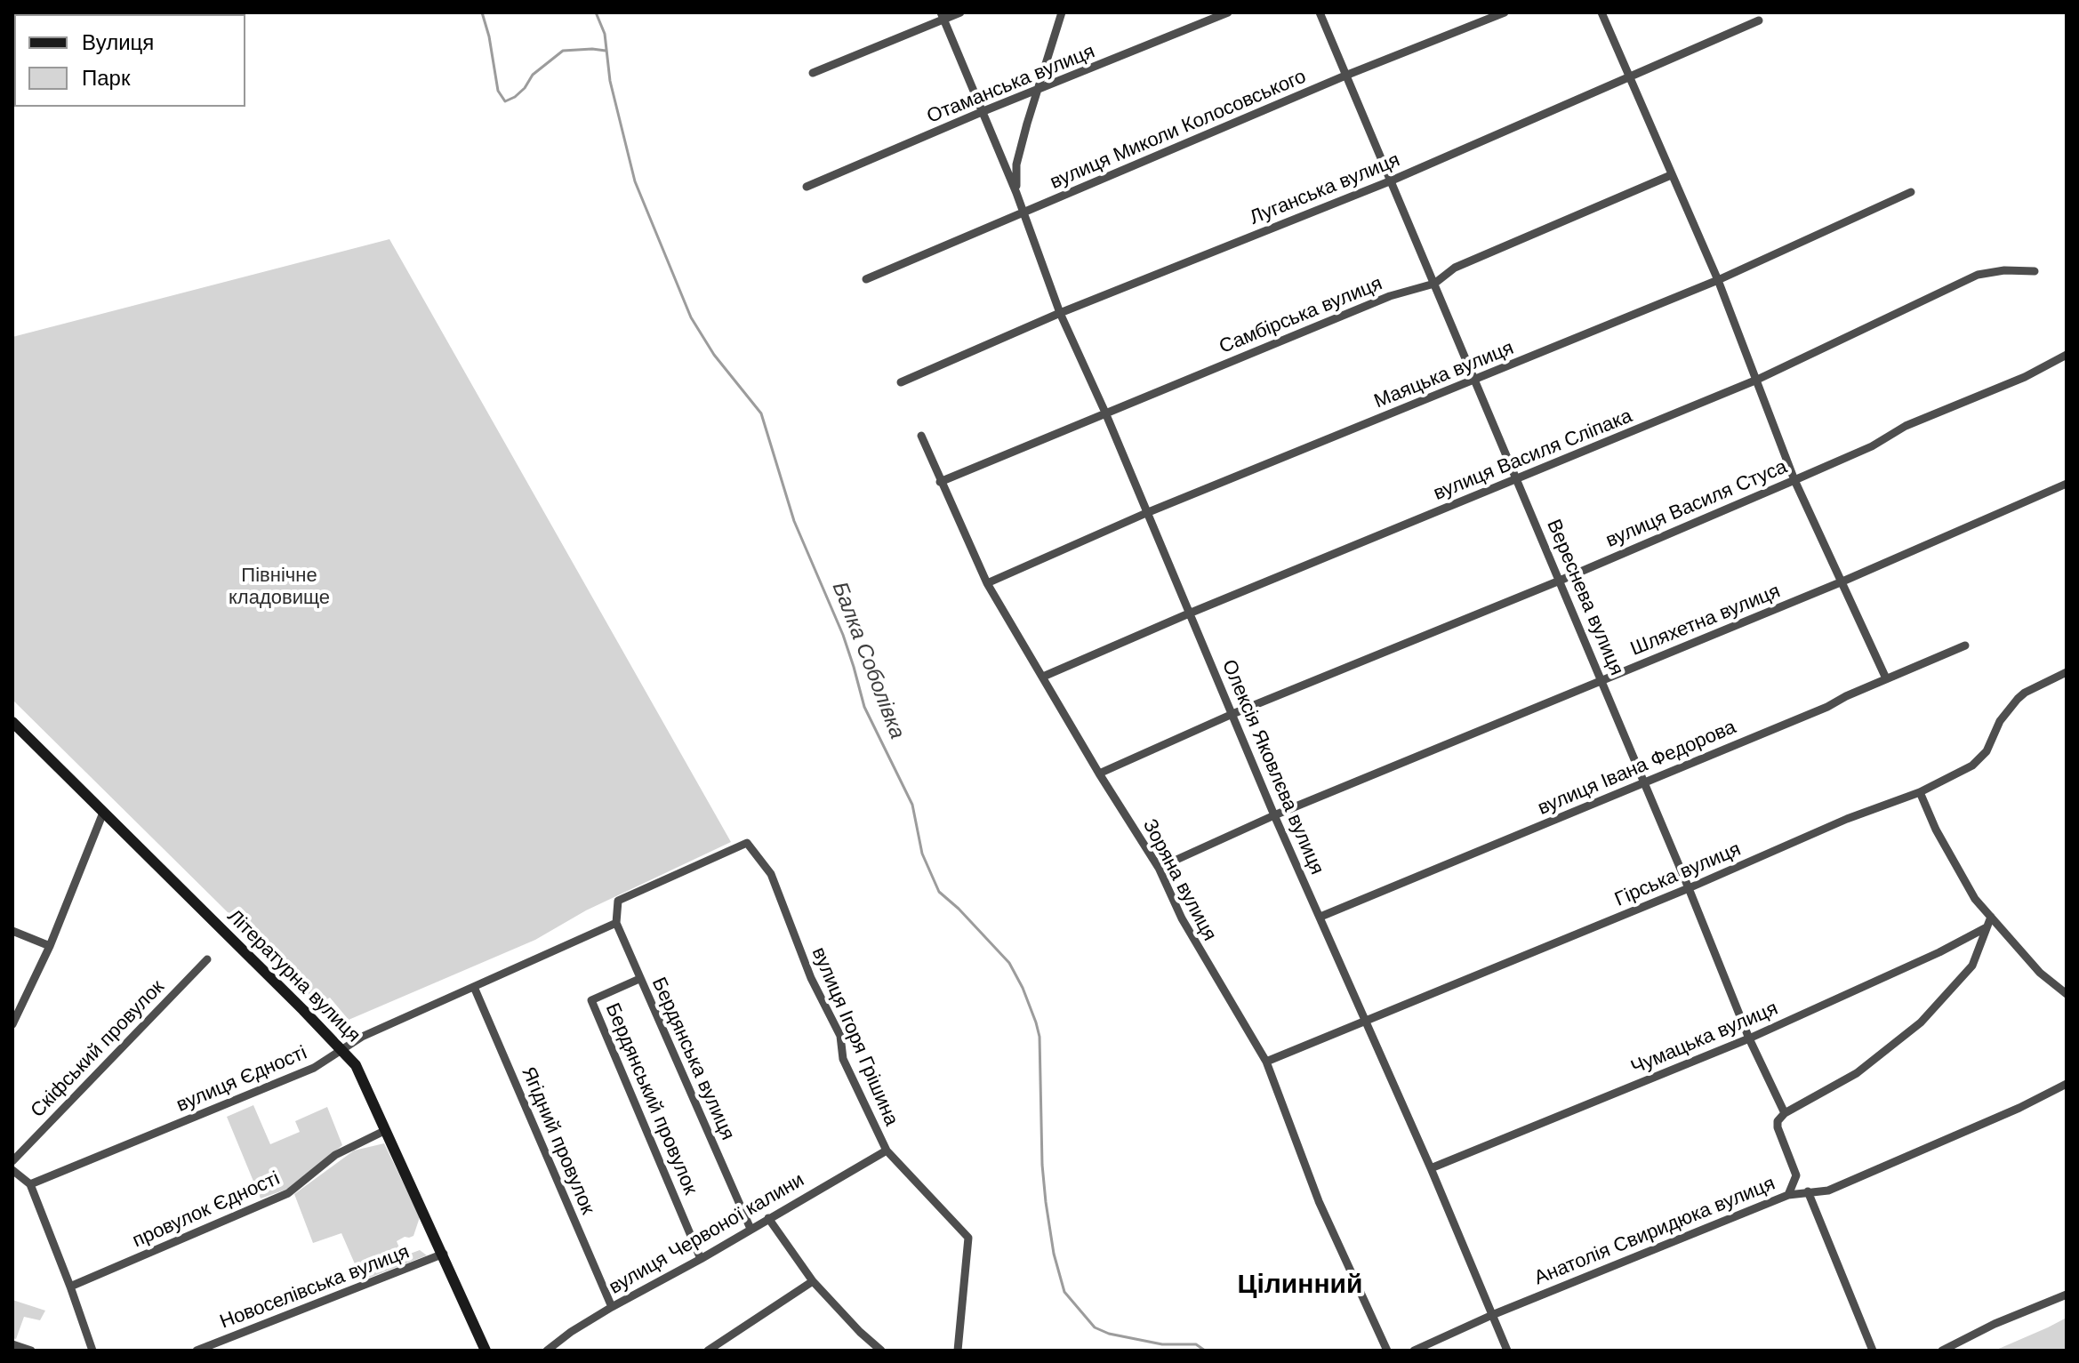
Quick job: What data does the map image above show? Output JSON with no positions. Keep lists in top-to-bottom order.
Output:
{
  "streets": {
    "street": [
      "Отаманська вулиця",
      "вулиця Миколи Колосовського",
      "Луганська вулиця",
      "Самбірська вулиця",
      "Маяцька вулиця",
      "вулиця Василя Сліпака",
      "вулиця Василя Стуса",
      "Вереснева вулиця",
      "Шляхетна вулиця",
      "Олексія Яковлєва вулиця",
      "вулиця Івана Федорова",
      "Гірська вулиця",
      "Зоряна вулиця",
      "Літературна вулиця",
      "вулиця Ігоря Грішина",
      "Чумацька вулиця",
      "Скіфський провулок",
      "Бердянська вулиця",
      "вулиця Єдності",
      "Бердянський провулок",
      "Ягідний провулок",
      "провулок Єдності",
      "Анатолія Свиридюка вулиця",
      "вулиця Червоної калини",
      "Новоселівська вулиця"
    ]
  },
  "crossings": [
    ["Отаманська вулиця", "Олексія Яковлєва вулиця"],
    ["вулиця Миколи Колосовського", "Вереснева вулиця"],
    ["вулиця Миколи Колосовського", "Олексія Яковлєва вулиця"],
    ["Луганська вулиця", "Вереснева вулиця"],
    ["Луганська вулиця", "Олексія Яковлєва вулиця"],
    ["Самбірська вулиця", "Вереснева вулиця"],
    ["Самбірська вулиця", "Олексія Яковлєва вулиця"],
    ["Самбірська вулиця", "Зоряна вулиця"],
    ["Маяцька вулиця", "Вереснева вулиця"],
    ["Маяцька вулиця", "Олексія Яковлєва вулиця"],
    ["Маяцька вулиця", "Зоряна вулиця"],
    ["вулиця Василя Сліпака", "Вереснева вулиця"],
    ["вулиця Василя Сліпака", "Олексія Яковлєва вулиця"],
    ["вулиця Василя Сліпака", "Зоряна вулиця"],
    ["вулиця Василя Стуса", "Вереснева вулиця"],
    ["вулиця Василя Стуса", "Олексія Яковлєва вулиця"],
    ["вулиця Василя Стуса", "Зоряна вулиця"],
    ["Вереснева вулиця", "Шляхетна вулиця"],
    ["Вереснева вулиця", "вулиця Івана Федорова"],
    ["Вереснева вулиця", "Гірська вулиця"],
    ["Вереснева вулиця", "Чумацька вулиця"],
    ["Вереснева вулиця", "Анатолія Свиридюка вулиця"],
    ["Шляхетна вулиця", "Олексія Яковлєва вулиця"],
    ["Шляхетна вулиця", "Зоряна вулиця"],
    ["Олексія Яковлєва вулиця", "вулиця Івана Федорова"],
    ["Олексія Яковлєва вулиця", "Гірська вулиця"],
    ["Олексія Яковлєва вулиця", "Чумацька вулиця"],
    ["Олексія Яковлєва вулиця", "Анатолія Свиридюка вулиця"],
    ["Гірська вулиця", "Зоряна вулиця"],
    ["Літературна вулиця", "вулиця Єдності"],
    ["Літературна вулиця", "провулок Єдності"],
    ["Літературна вулиця", "Новоселівська вулиця"],
    ["вулиця Ігоря Грішина", "Бердянська вулиця"],
    ["вулиця Ігоря Грішина", "вулиця Червоної калини"],
    ["Бердянська вулиця", "вулиця Єдності"],
    ["Бердянська вулиця", "Бердянський провулок"],
    ["Бердянська вулиця", "вулиця Червоної калини"],
    ["вулиця Єдності", "Ягідний провулок"],
    ["Бердянський провулок", "вулиця Червоної калини"],
    ["Ягідний провулок", "вулиця Червоної калини"]
  ],
  "districts": ["Цілинний"],
  "water": ["Балка Соболівка"],
  "parks": ["Північне кладовище"],
  "legend": ["Вулиця", "Парк"]
}
